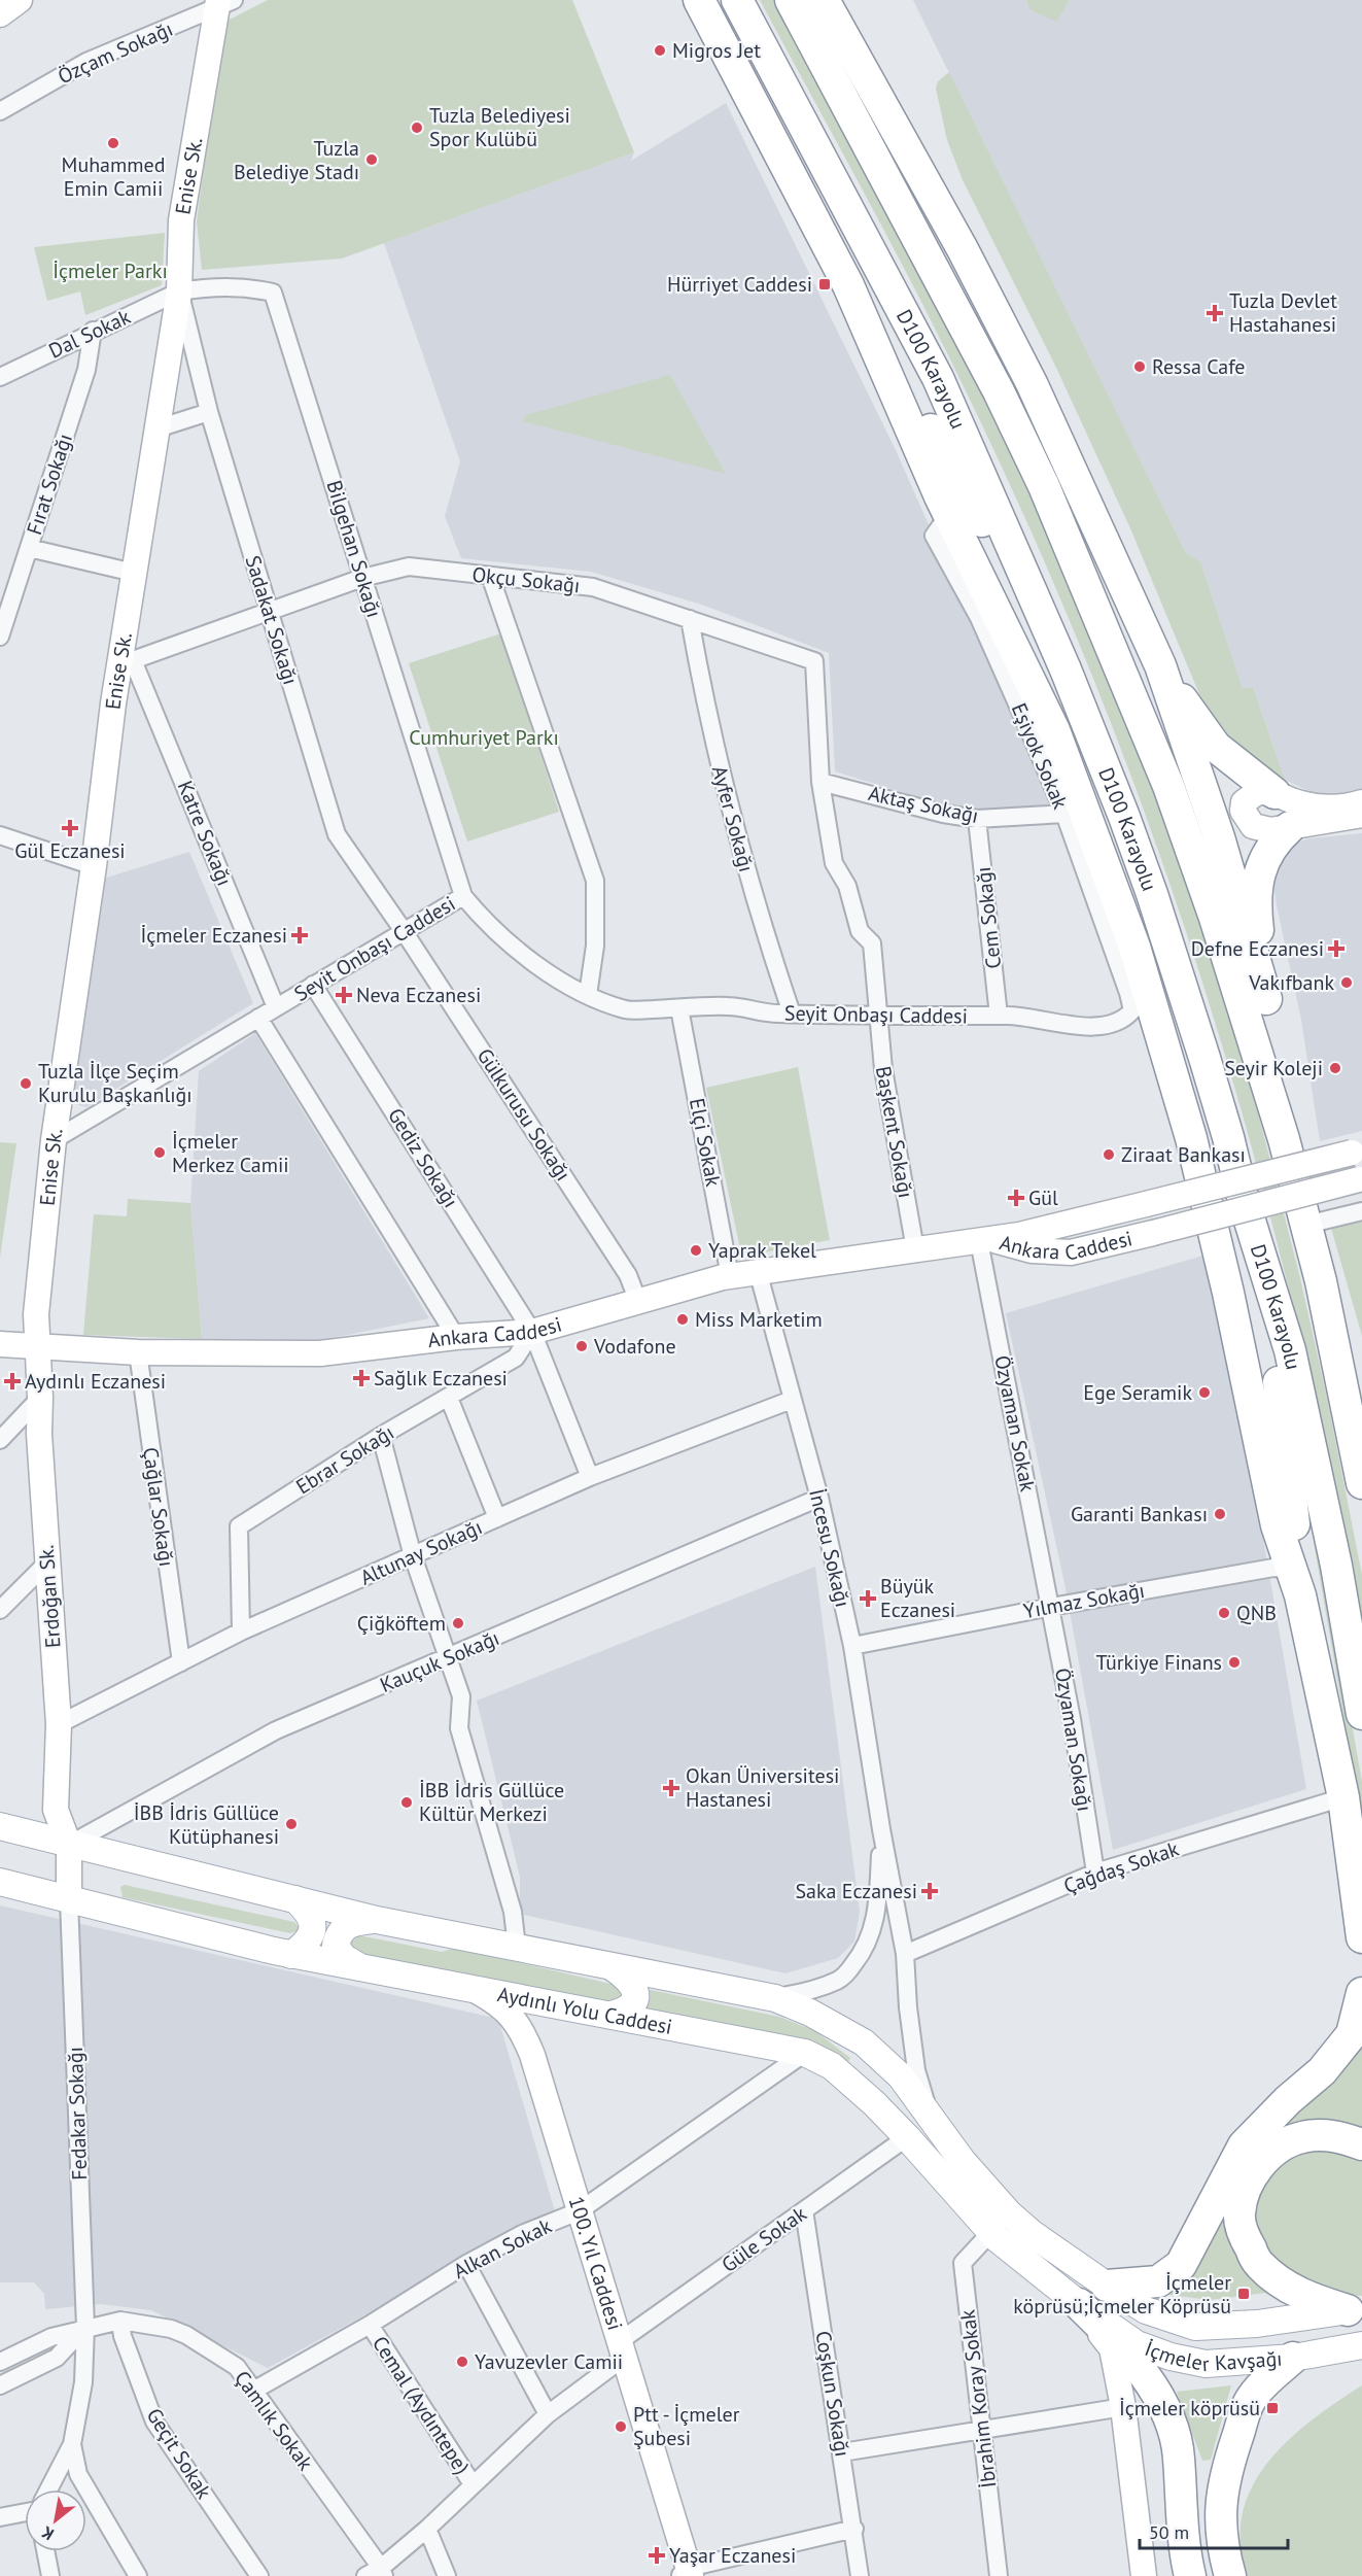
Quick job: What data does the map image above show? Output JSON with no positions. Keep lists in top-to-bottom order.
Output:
{
  "streets": {
    "highway": ["D100 Karayolu"],
    "main road": ["Aydınlı Yolu Caddesi", "İçmeler Kavşağı"],
    "street": [
      "Özçam Sokağı",
      "Enise Sk.",
      "Dal Sokak",
      "Fırat Sokağı",
      "Bilgehan Sokağı",
      "Okçu Sokağı",
      "Sadakat Sokağı",
      "Eşiyok Sokak",
      "Aktaş Sokağı",
      "Ayfer Sokağı",
      "Katre Sokağı",
      "Cem Sokağı",
      "Seyit Onbaşı Caddesi",
      "Gülkurusu Sokağı",
      "Başkent Sokağı",
      "Elçi Sokak",
      "Gediz Sokağı",
      "Ankara Caddesi",
      "Özyaman Sokak",
      "Ebrar Sokağı",
      "Çağlar Sokağı",
      "İncesu Sokağı",
      "Altunay Sokağı",
      "Erdoğan Sk.",
      "Yılmaz Sokağı",
      "Kauçuk Sokağı",
      "Özyaman Sokağı",
      "Çağdaş Sokak",
      "Fedakar Sokağı",
      "Güle Sokak",
      "Alkan Sokak",
      "100. Yıl Caddesi",
      "Coşkun Sokağı",
      "İbrahim Koray Sokak",
      "Cemal (Aydıntepe)",
      "Çamlık Sokak",
      "Geçit Sokak"
    ]
  },
  "crossings": [
    ["Özçam Sokağı", "Enise Sk."],
    ["Enise Sk.", "Dal Sokak"],
    ["Enise Sk.", "Bilgehan Sokağı"],
    ["Enise Sk.", "Okçu Sokağı"],
    ["Enise Sk.", "Sadakat Sokağı"],
    ["Enise Sk.", "Katre Sokağı"],
    ["Enise Sk.", "Seyit Onbaşı Caddesi"],
    ["Enise Sk.", "Ankara Caddesi"],
    ["Enise Sk.", "Erdoğan Sk."],
    ["Dal Sokak", "Fırat Sokağı"],
    ["Dal Sokak", "Bilgehan Sokağı"],
    ["Dal Sokak", "Sadakat Sokağı"],
    ["Bilgehan Sokağı", "Okçu Sokağı"],
    ["Bilgehan Sokağı", "Sadakat Sokağı"],
    ["Bilgehan Sokağı", "Seyit Onbaşı Caddesi"],
    ["Okçu Sokağı", "Sadakat Sokağı"],
    ["Okçu Sokağı", "Aktaş Sokağı"],
    ["Okçu Sokağı", "Ayfer Sokağı"],
    ["Okçu Sokağı", "Katre Sokağı"],
    ["Okçu Sokağı", "Başkent Sokağı"],
    ["Sadakat Sokağı", "Seyit Onbaşı Caddesi"],
    ["Sadakat Sokağı", "Gülkurusu Sokağı"],
    ["Eşiyok Sokak", "Aktaş Sokağı"],
    ["Eşiyok Sokak", "Seyit Onbaşı Caddesi"],
    ["Aktaş Sokağı", "Cem Sokağı"],
    ["Aktaş Sokağı", "Başkent Sokağı"],
    ["Ayfer Sokağı", "Seyit Onbaşı Caddesi"],
    ["Katre Sokağı", "Seyit Onbaşı Caddesi"],
    ["Cem Sokağı", "Seyit Onbaşı Caddesi"],
    ["Seyit Onbaşı Caddesi", "Gülkurusu Sokağı"],
    ["Seyit Onbaşı Caddesi", "Başkent Sokağı"],
    ["Seyit Onbaşı Caddesi", "Elçi Sokak"],
    ["Seyit Onbaşı Caddesi", "Gediz Sokağı"],
    ["Gülkurusu Sokağı", "Ankara Caddesi"],
    ["Başkent Sokağı", "Ankara Caddesi"],
    ["Elçi Sokak", "Ankara Caddesi"],
    ["Gediz Sokağı", "Ankara Caddesi"],
    ["Gediz Sokağı", "Ebrar Sokağı"],
    ["Gediz Sokağı", "Altunay Sokağı"],
    ["Ankara Caddesi", "Özyaman Sokak"],
    ["Ankara Caddesi", "Ebrar Sokağı"],
    ["Ankara Caddesi", "Çağlar Sokağı"],
    ["Ankara Caddesi", "İncesu Sokağı"],
    ["Ankara Caddesi", "Erdoğan Sk."],
    ["Özyaman Sokak", "Yılmaz Sokağı"],
    ["Özyaman Sokak", "Özyaman Sokağı"],
    ["Ebrar Sokağı", "Altunay Sokağı"],
    ["Çağlar Sokağı", "Altunay Sokağı"],
    ["İncesu Sokağı", "Altunay Sokağı"],
    ["İncesu Sokağı", "Yılmaz Sokağı"],
    ["İncesu Sokağı", "Kauçuk Sokağı"],
    ["Altunay Sokağı", "Erdoğan Sk."],
    ["Erdoğan Sk.", "Kauçuk Sokağı"],
    ["Yılmaz Sokağı", "Özyaman Sokağı"],
    ["Özyaman Sokağı", "Çağdaş Sokak"],
    ["Aydınlı Yolu Caddesi", "Fedakar Sokağı"],
    ["Aydınlı Yolu Caddesi", "Güle Sokak"],
    ["Aydınlı Yolu Caddesi", "Alkan Sokak"],
    ["Aydınlı Yolu Caddesi", "İçmeler Kavşağı"],
    ["Aydınlı Yolu Caddesi", "İbrahim Koray Sokak"],
    ["Fedakar Sokağı", "Çamlık Sokak"],
    ["Güle Sokak", "100. Yıl Caddesi"],
    ["Güle Sokak", "Coşkun Sokağı"],
    ["Güle Sokak", "Cemal (Aydıntepe)"],
    ["Güle Sokak", "Çamlık Sokak"],
    ["Alkan Sokak", "100. Yıl Caddesi"],
    ["Alkan Sokak", "Cemal (Aydıntepe)"],
    ["Alkan Sokak", "Çamlık Sokak"],
    ["Çamlık Sokak", "Geçit Sokak"]
  ],
  "parks": ["İçmeler Parkı", "Cumhuriyet Parkı"],
  "places": {
    "other": [
      "Migros Jet",
      "Tuzla Belediyesi Spor Kulübü",
      "Muhammed Emin Camii",
      "Tuzla Belediye Stadı",
      "Ressa Cafe",
      "Vakıfbank",
      "Seyir Koleji",
      "Tuzla İlçe Seçim Kurulu Başkanlığı",
      "İçmeler Merkez Camii",
      "Ziraat Bankası",
      "Yaprak Tekel",
      "Miss Marketim",
      "Vodafone",
      "Ege Seramik",
      "Garanti Bankası",
      "QNB",
      "Çiğköftem",
      "Türkiye Finans",
      "İBB İdris Güllüce Kültür Merkezi",
      "İBB İdris Güllüce Kütüphanesi",
      "Yavuzevler Camii",
      "Ptt - İçmeler Şubesi"
    ],
    "transit": ["Hürriyet Caddesi", "İçmeler köprüsü;İçmeler Köprüsü", "İçmeler köprüsü"],
    "health": [
      "Tuzla Devlet Hastahanesi",
      "Gül Eczanesi",
      "İçmeler Eczanesi",
      "Defne Eczanesi",
      "Neva Eczanesi",
      "Gül",
      "Sağlık Eczanesi",
      "Aydınlı Eczanesi",
      "Büyük Eczanesi",
      "Okan Üniversitesi Hastanesi",
      "Saka Eczanesi",
      "Yaşar Eczanesi"
    ]
  },
  "scale_bar": "50 m",
  "north": "bottom left"
}
